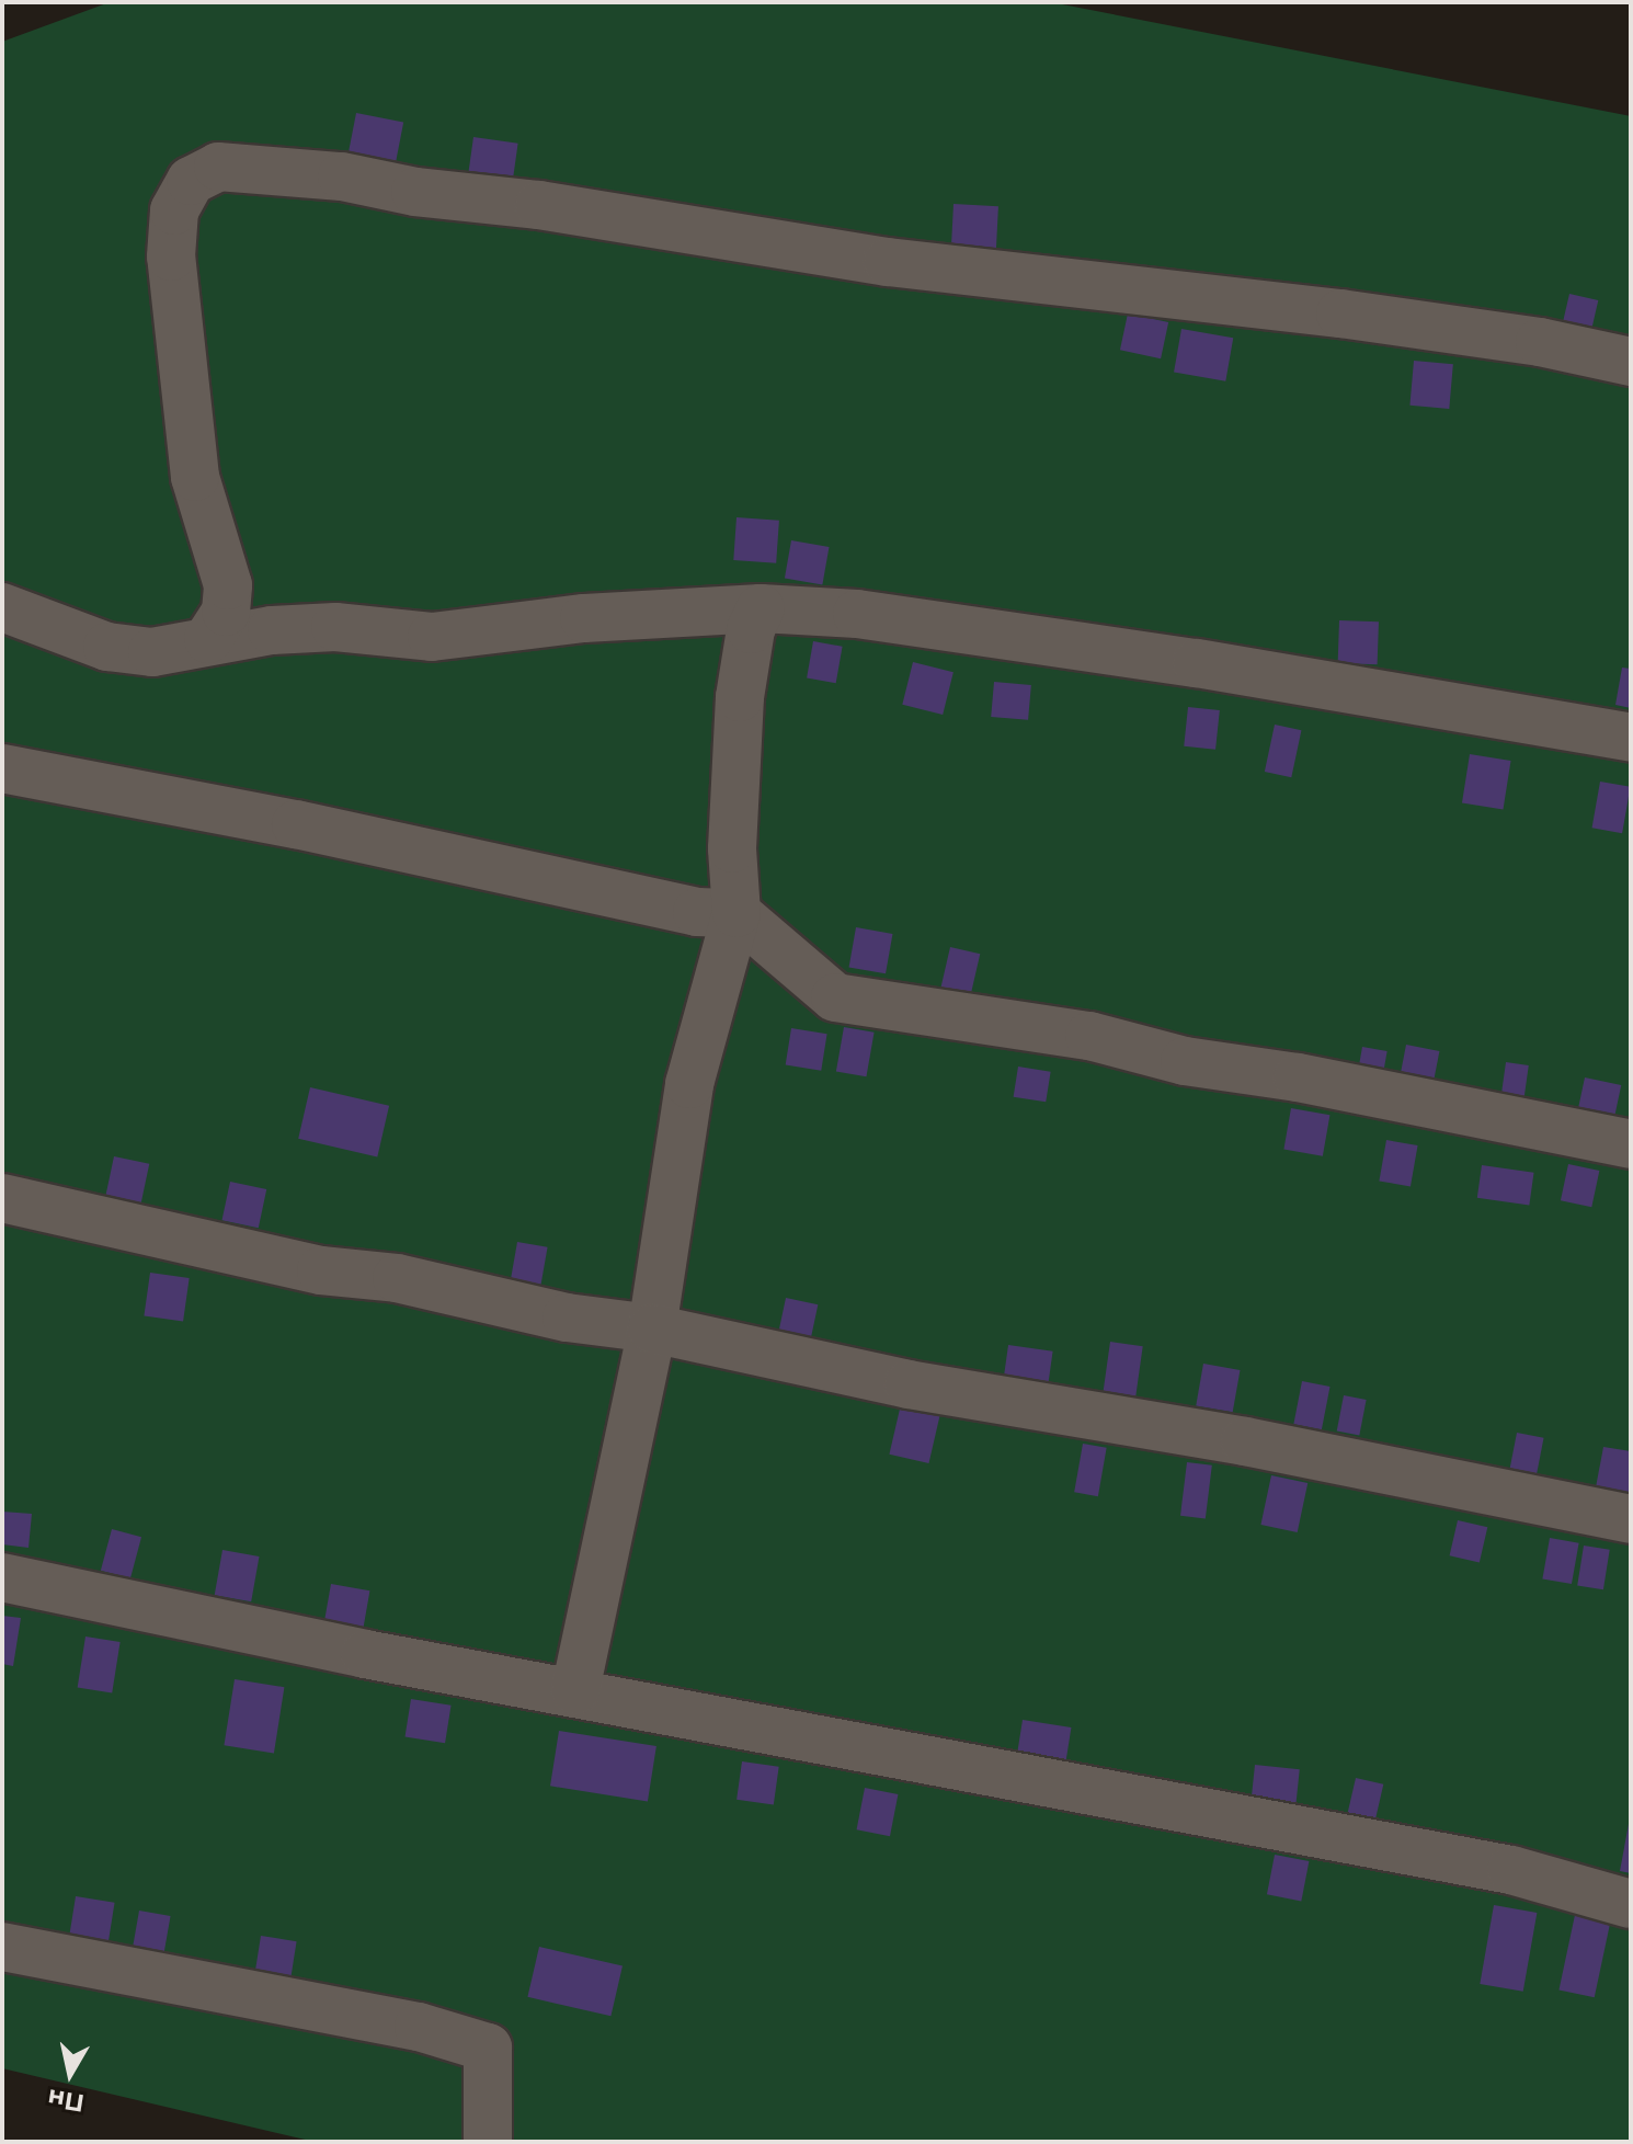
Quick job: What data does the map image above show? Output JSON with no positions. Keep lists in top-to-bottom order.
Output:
{
  "north": "bottom"
}
